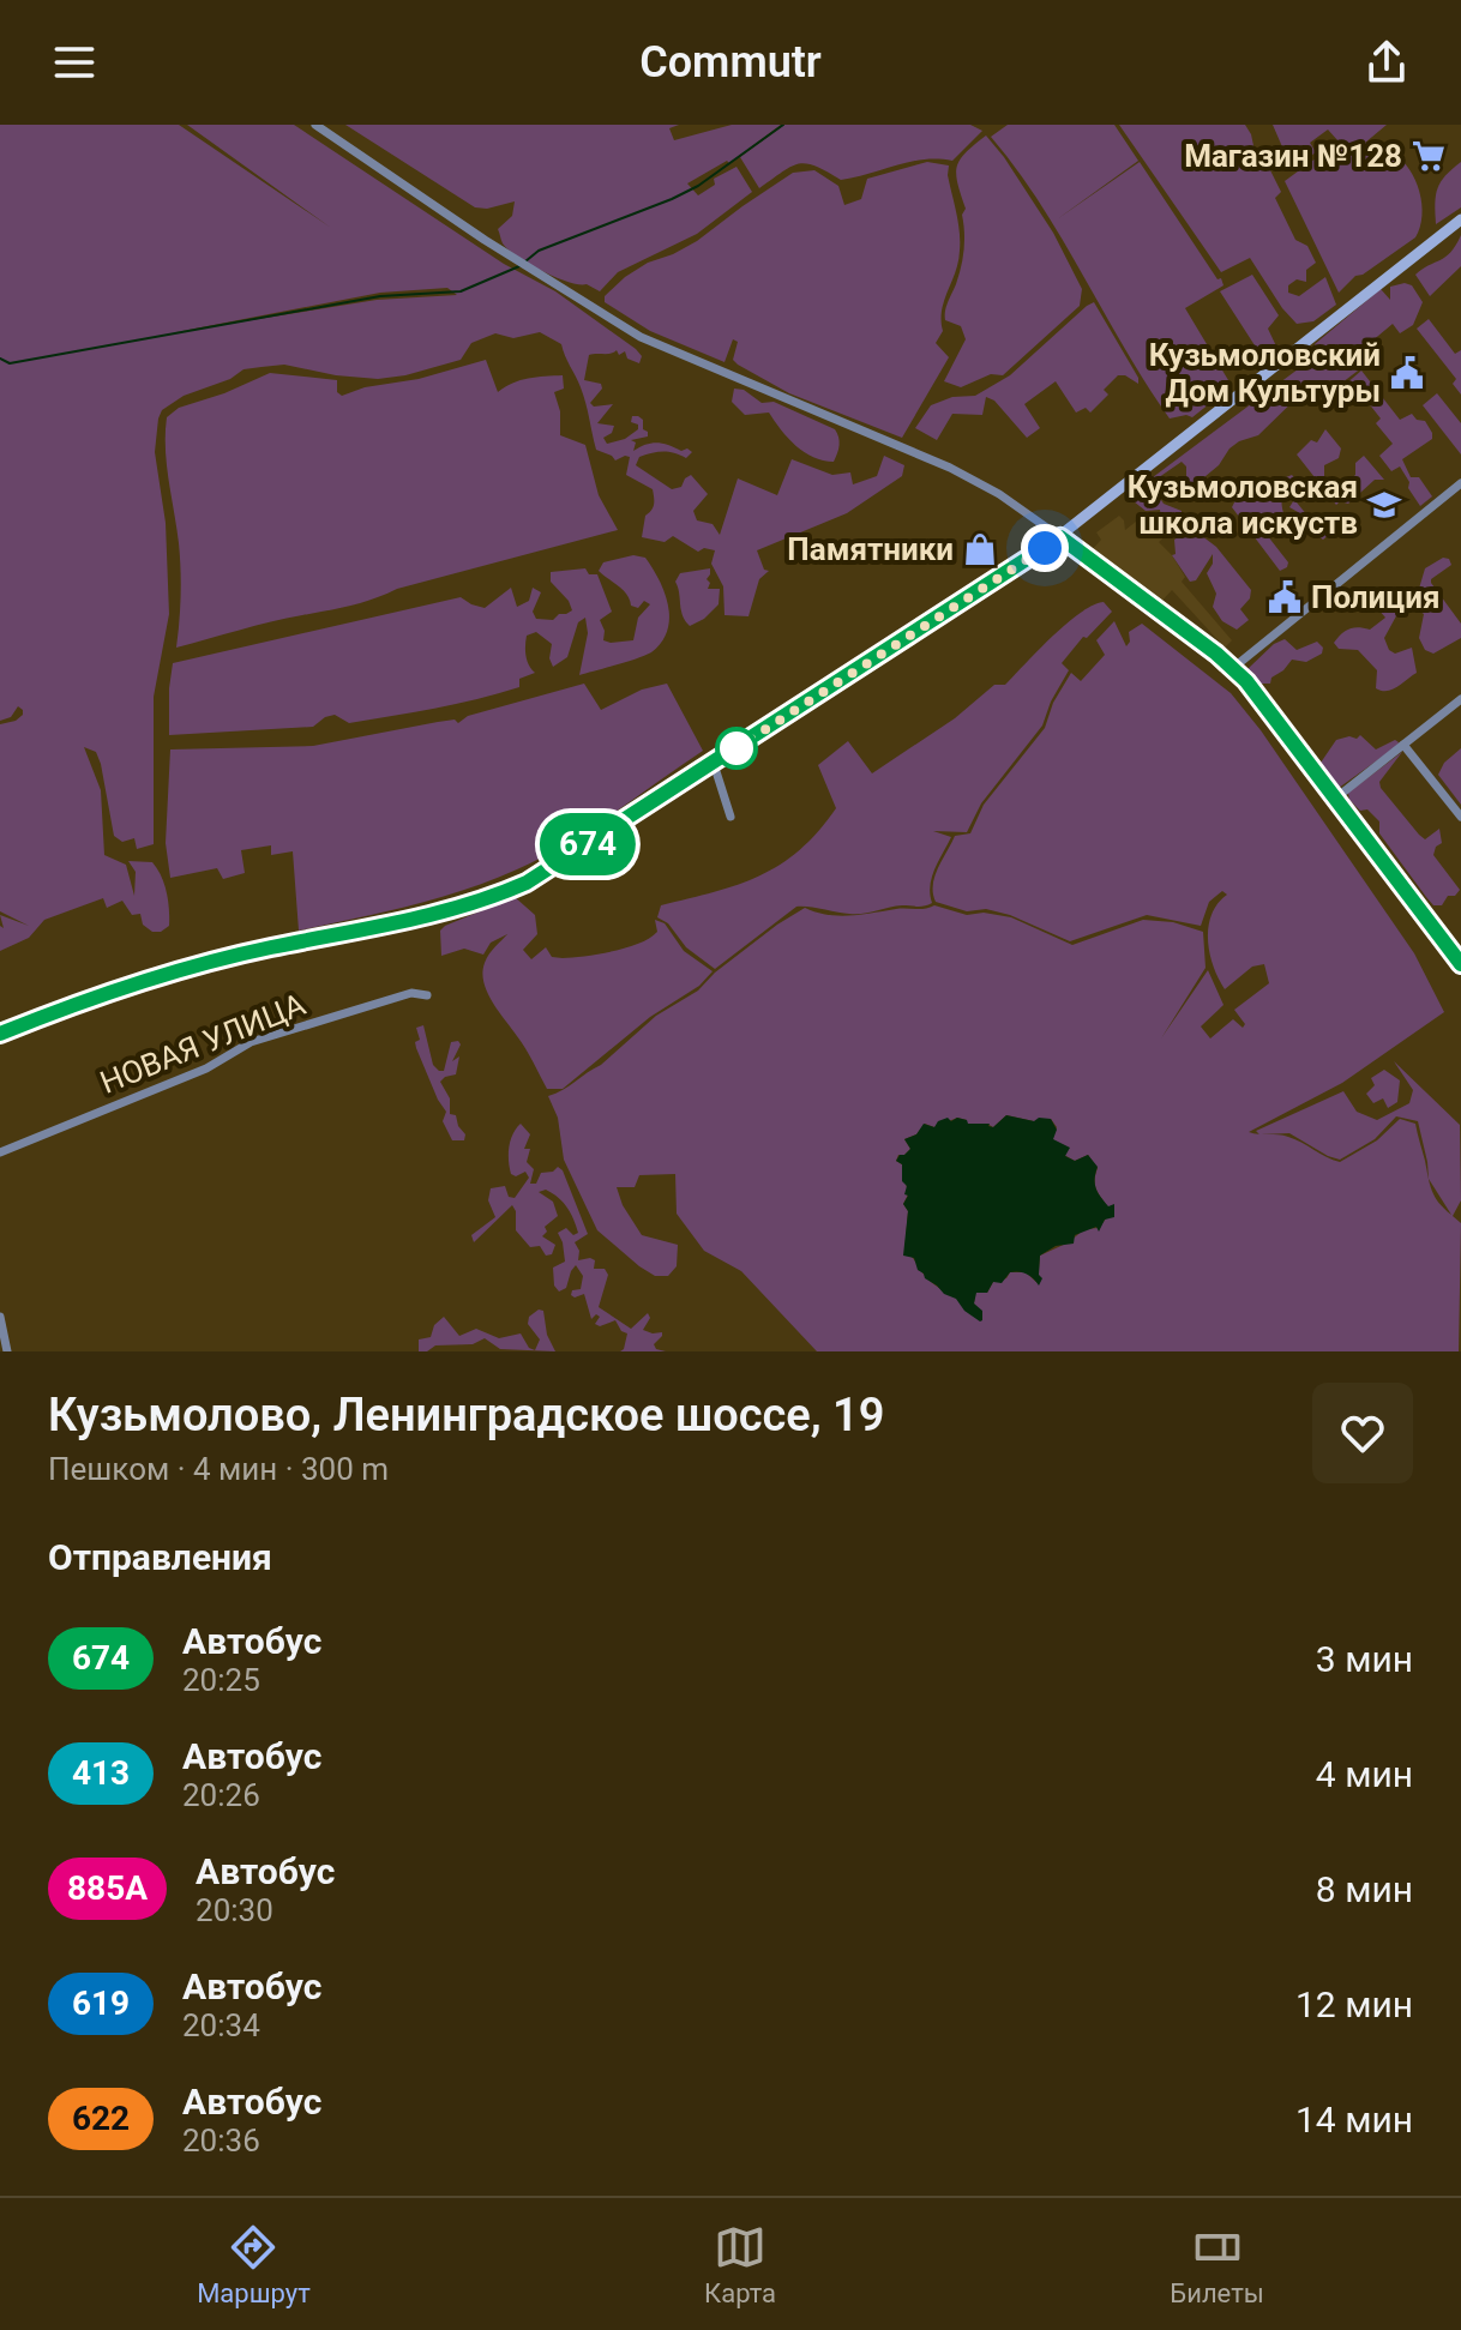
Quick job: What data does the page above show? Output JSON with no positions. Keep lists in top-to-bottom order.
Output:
{
  "streets": {
    "street": ["НОВАЯ УЛИЦА"]
  },
  "places": {
    "supermarket": ["Магазин №128"],
    "public building": ["Кузьмоловский Дом Культуры", "Полиция"],
    "school or university": ["Кузьмоловская школа искуств"],
    "shop": ["Памятники"]
  },
  "lines": ["bus line 674"],
  "page": {
    "header": "Commutr",
    "on_map": "674",
    "heading": [
      ["Кузьмолово, Ленинградское шоссе, 19", "Пешком · 4 мин · 300 m"],
      "Отправления"
    ],
    "list": [
      {
        "mark": "674",
        "name": "Автобус",
        "note": "20:25",
        "value": "3 мин"
      },
      {
        "mark": "413",
        "name": "Автобус",
        "note": "20:26",
        "value": "4 мин"
      },
      {
        "mark": "885А",
        "name": "Автобус",
        "note": "20:30",
        "value": "8 мин"
      },
      {
        "mark": "619",
        "name": "Автобус",
        "note": "20:34",
        "value": "12 мин"
      },
      {
        "mark": "622",
        "name": "Автобус",
        "note": "20:36",
        "value": "14 мин"
      }
    ],
    "tabs": ["Маршрут", "Карта", "Билеты"]
  }
}
